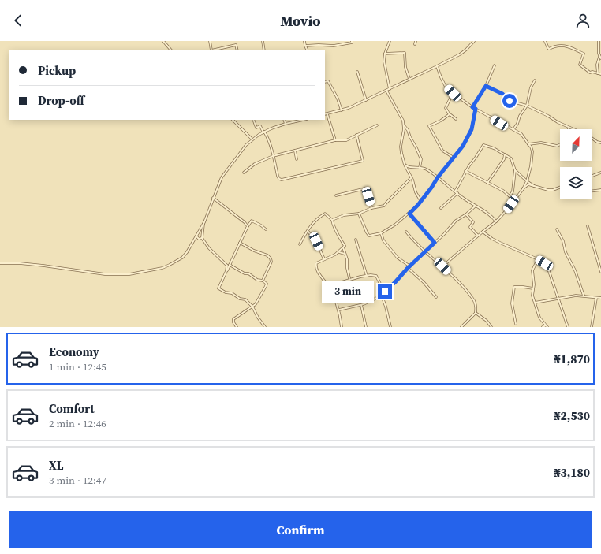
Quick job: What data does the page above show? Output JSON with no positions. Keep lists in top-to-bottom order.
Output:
{
  "north": "top right",
  "page": {
    "header": "Movio",
    "banner": ["Pickup", "Drop-off"],
    "bubble": "3 min",
    "list": [
      {
        "name": "Economy",
        "note": "1 min · 12:45",
        "value": "₦1,870"
      },
      {
        "name": "Comfort",
        "note": "2 min · 12:46",
        "value": "₦2,530"
      },
      {
        "name": "XL",
        "note": "3 min · 12:47",
        "value": "₦3,180"
      }
    ],
    "buttons": "Confirm"
  }
}
